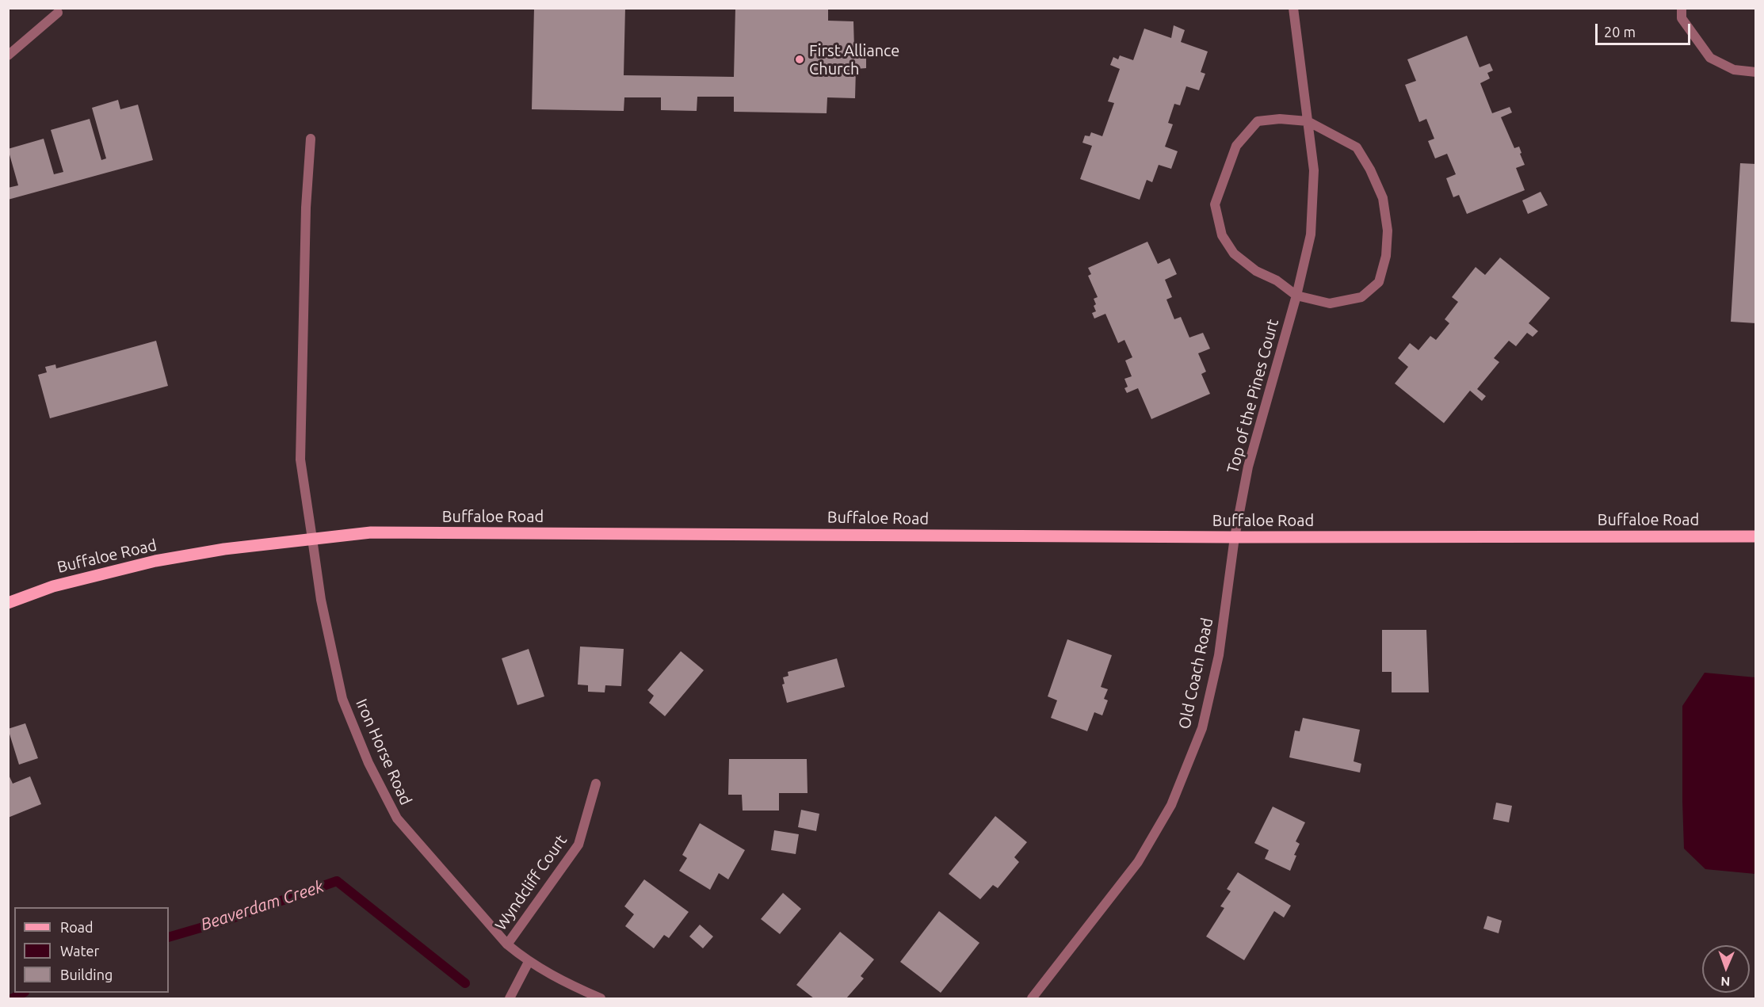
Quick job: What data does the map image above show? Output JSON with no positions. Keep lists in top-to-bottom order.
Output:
{
  "streets": {
    "main road": ["Buffaloe Road"],
    "street": [
      "Top of the Pines Court",
      "Old Coach Road",
      "Iron Horse Road",
      "Wyndcliff Court"
    ]
  },
  "crossings": [
    ["Top of the Pines Court", "Old Coach Road"],
    ["Buffaloe Road", "Old Coach Road"],
    ["Buffaloe Road", "Iron Horse Road"],
    ["Iron Horse Road", "Wyndcliff Court"]
  ],
  "water": ["Beaverdam Creek"],
  "places": ["First Alliance Church"],
  "legend": ["Road", "Water", "Building"],
  "scale_bar": "20 m",
  "north": "bottom"
}
